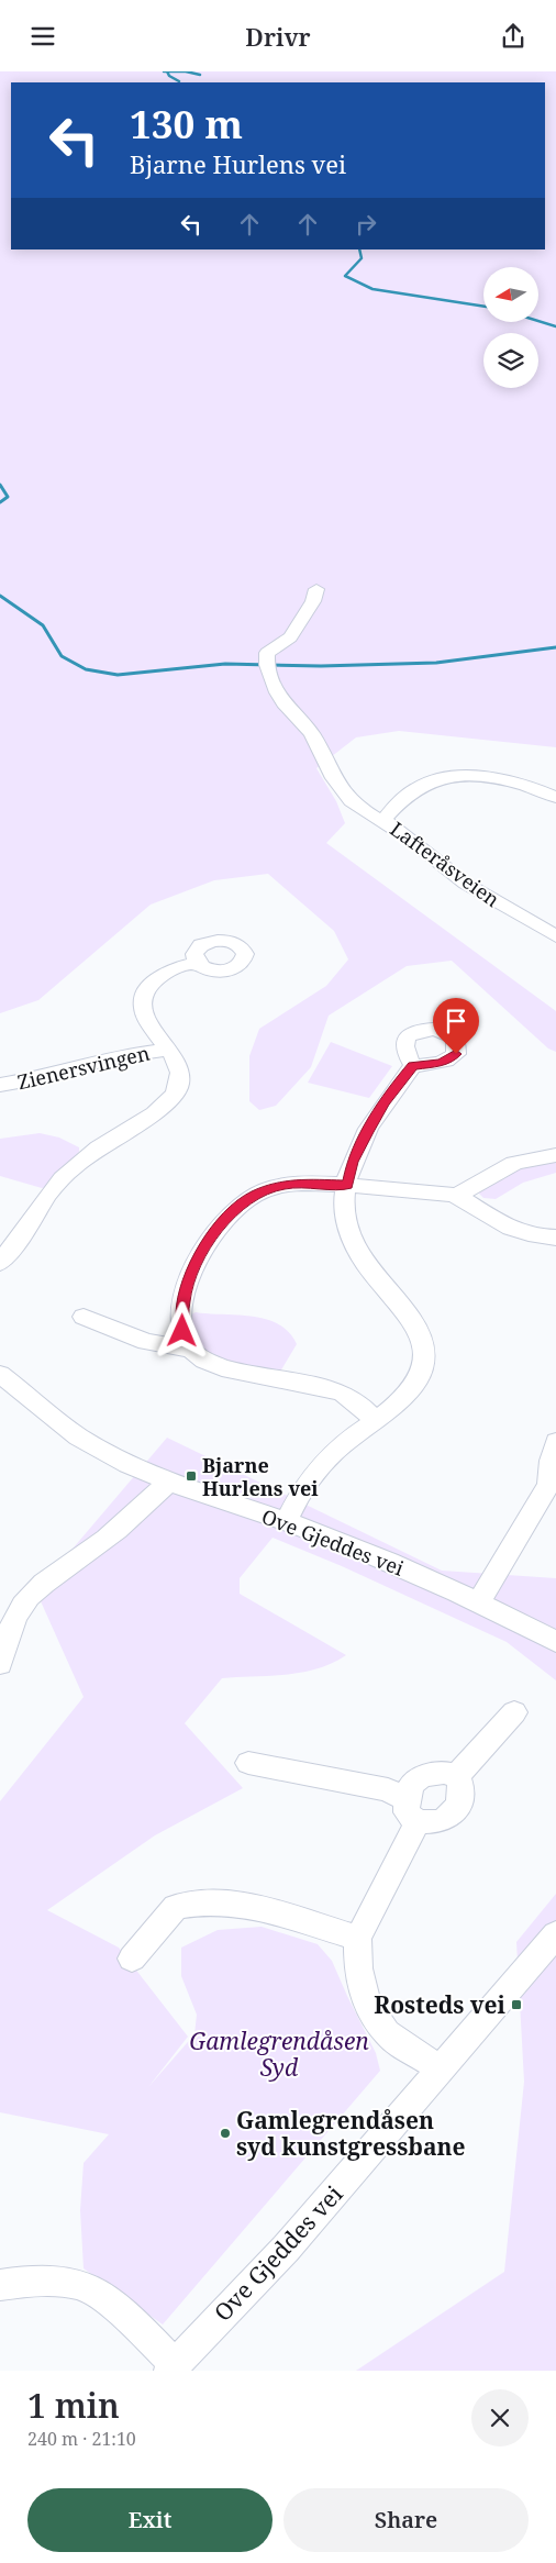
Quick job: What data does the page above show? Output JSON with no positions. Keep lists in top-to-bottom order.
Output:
{
  "streets": {
    "street": ["Lafteråsveien", "Zienersvingen", "Ove Gjeddes vei"]
  },
  "parks": ["Gamlegrendåsen Syd"],
  "places": {
    "transit": ["Bjarne Hurlens vei", "Rosteds vei"],
    "other": ["Gamlegrendåsen syd kunstgressbane"]
  },
  "north": "left",
  "page": {
    "header": "Drivr",
    "turn": ["130 m", "Bjarne Hurlens vei"],
    "heading": ["1 min", "240 m · 21:10"],
    "buttons": ["Exit", "Share"]
  }
}
